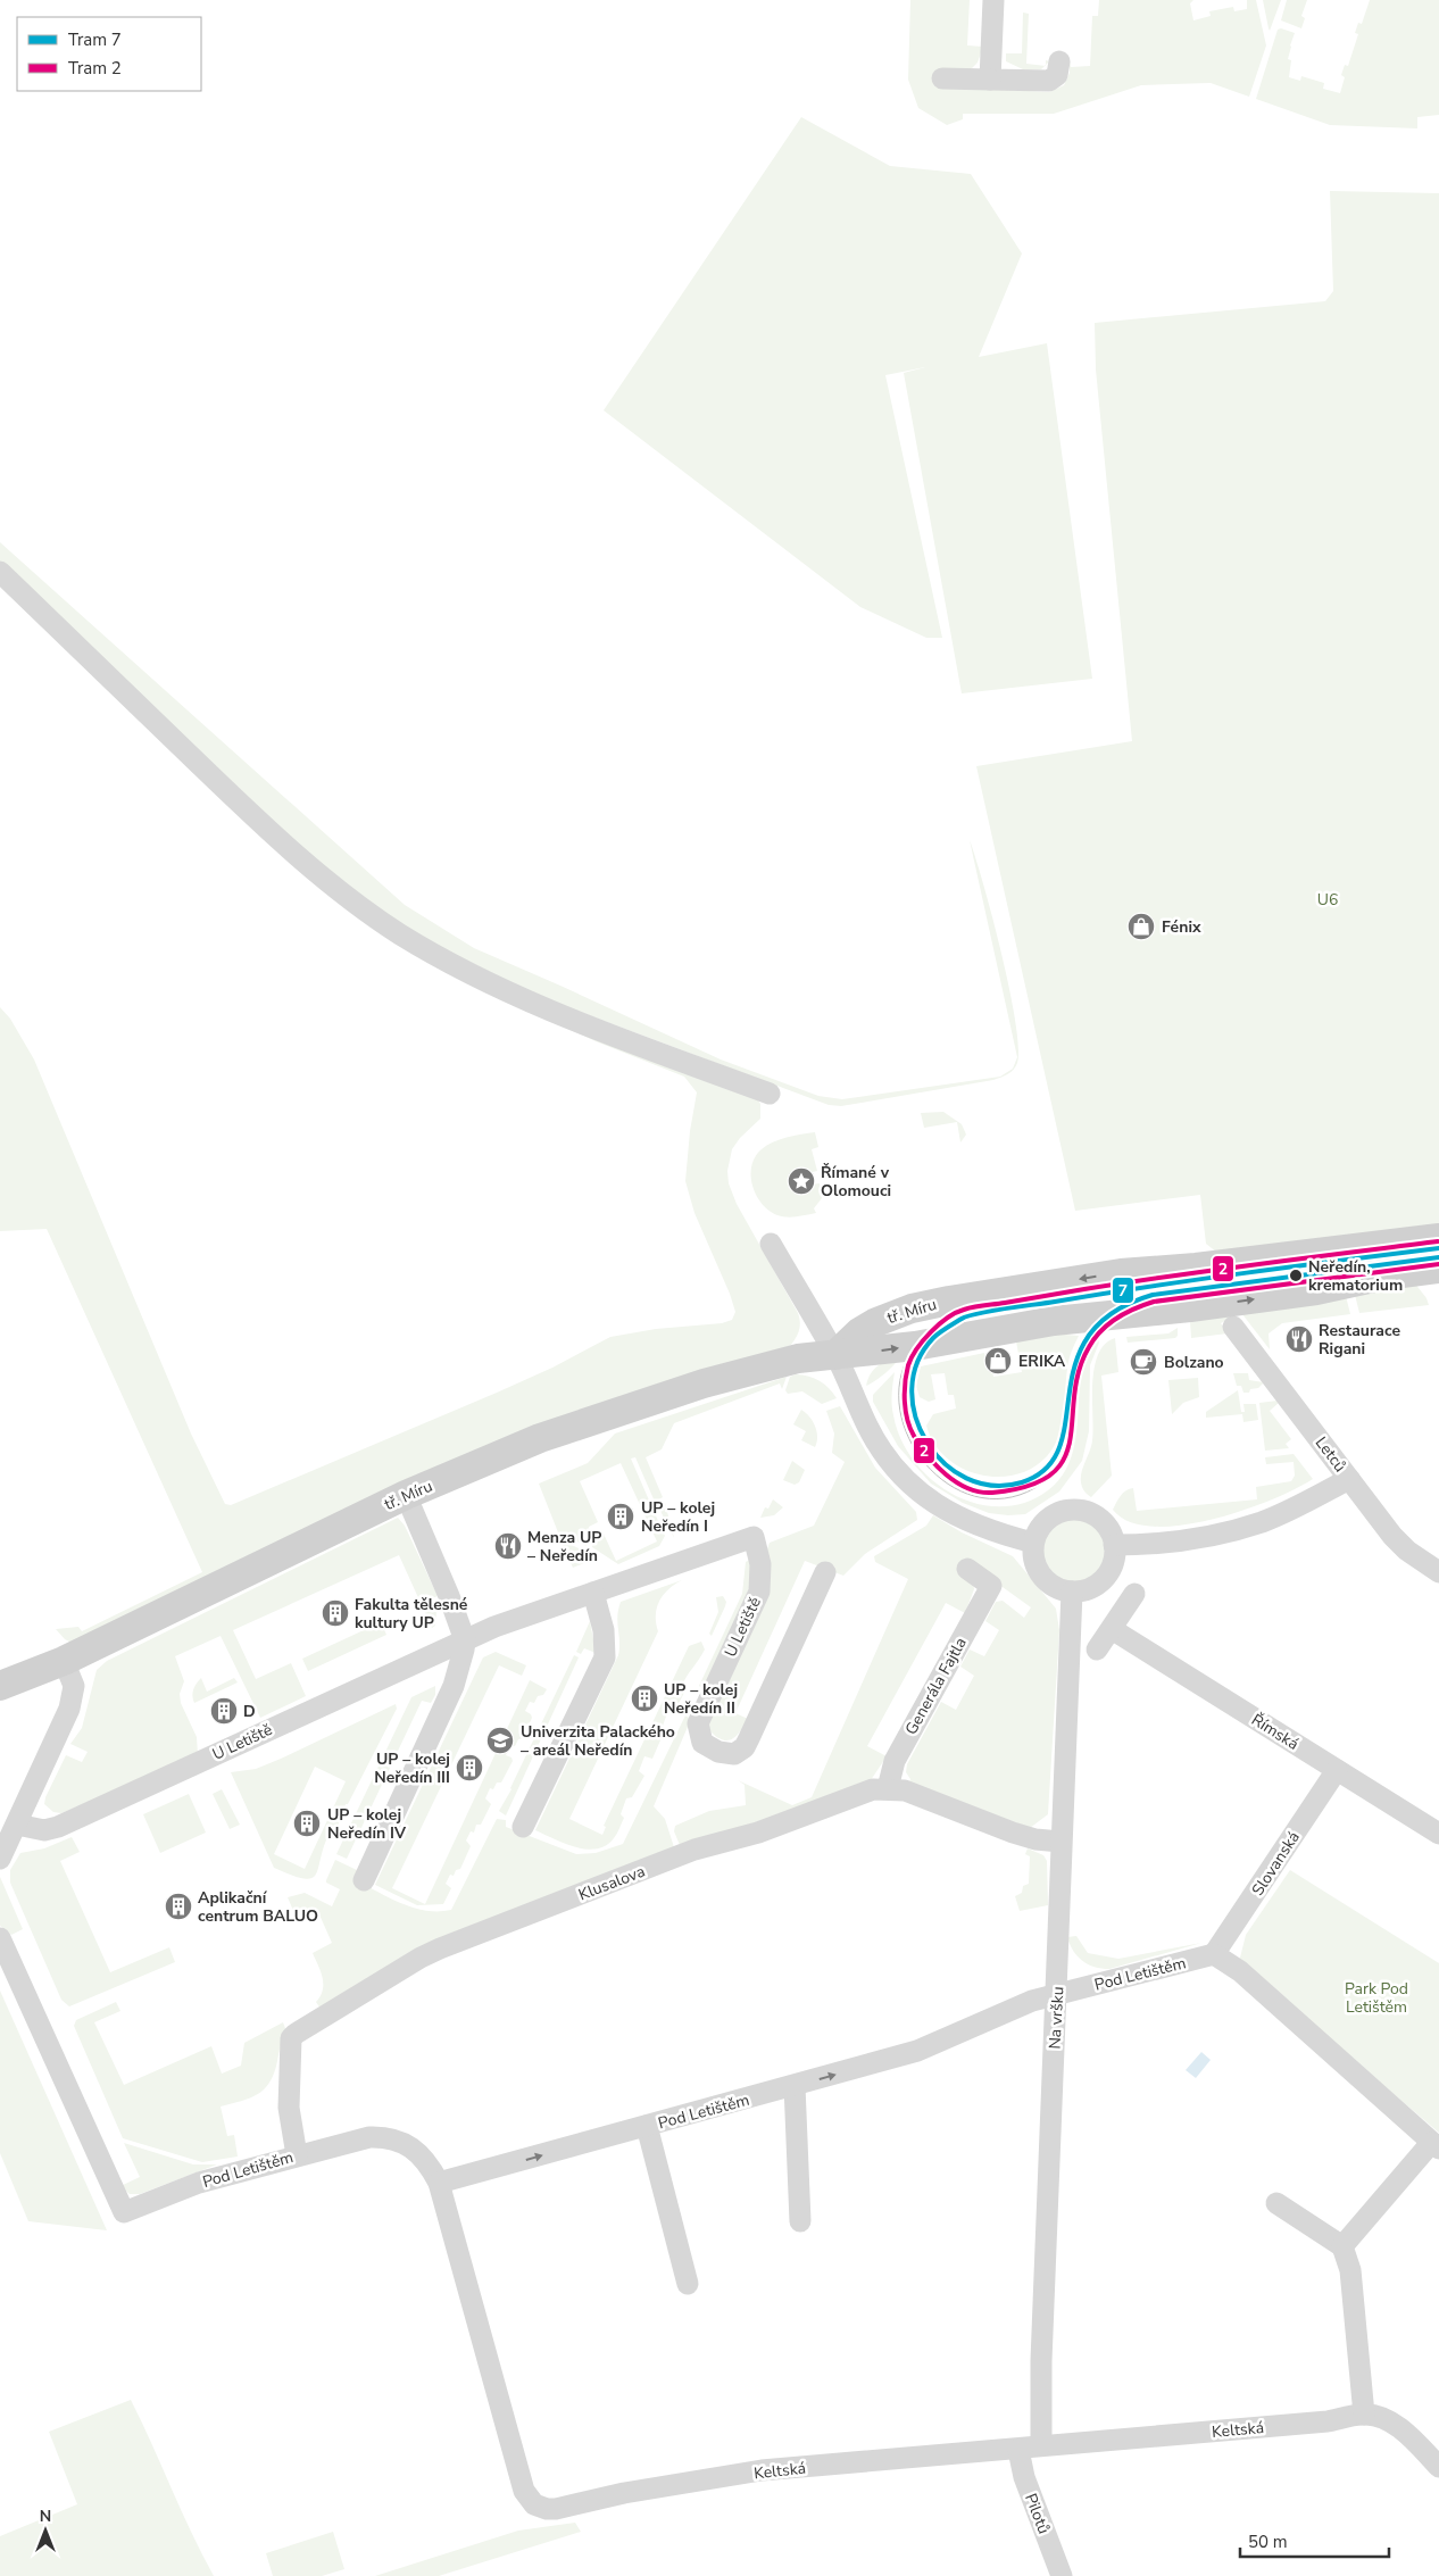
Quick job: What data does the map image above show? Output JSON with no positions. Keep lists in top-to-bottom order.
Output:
{
  "streets": {
    "main road": ["tř. Míru"],
    "street": [
      "Letců",
      "U Letiště",
      "Generála Fajtla",
      "Římská",
      "Slovanská",
      "Klusalova",
      "Pod Letištěm",
      "Na vršku",
      "Keltská",
      "Pilotů"
    ]
  },
  "crossings": [
    ["Generála Fajtla", "Klusalova"],
    ["Římská", "Slovanská"],
    ["Slovanská", "Pod Letištěm"],
    ["Klusalova", "Pod Letištěm"],
    ["Klusalova", "Na vršku"],
    ["Pod Letištěm", "Na vršku"],
    ["Pod Letištěm", "Keltská"],
    ["Na vršku", "Keltská"],
    ["Keltská", "Pilotů"]
  ],
  "parks": ["U6", "Park Pod Letištěm"],
  "places": {
    "shop": ["Fénix", "ERIKA"],
    "place": ["Římané v Olomouci"],
    "other": ["Neředín, krematorium"],
    "restaurant": ["Restaurace Rigani", "Menza UP – Neředín"],
    "cafe": ["Bolzano"],
    "building": [
      "UP – kolej Neředín I",
      "Fakulta tělesné kultury UP",
      "UP – kolej Neředín II",
      "D",
      "UP – kolej Neředín III",
      "UP – kolej Neředín IV",
      "Aplikační centrum BALUO"
    ],
    "school or university": ["Univerzita Palackého – areál Neředín"]
  },
  "lines": ["tram line 2", "tram line 7"],
  "legend": ["Tram 7", "Tram 2"],
  "scale_bar": "50 m",
  "north": "top"
}
